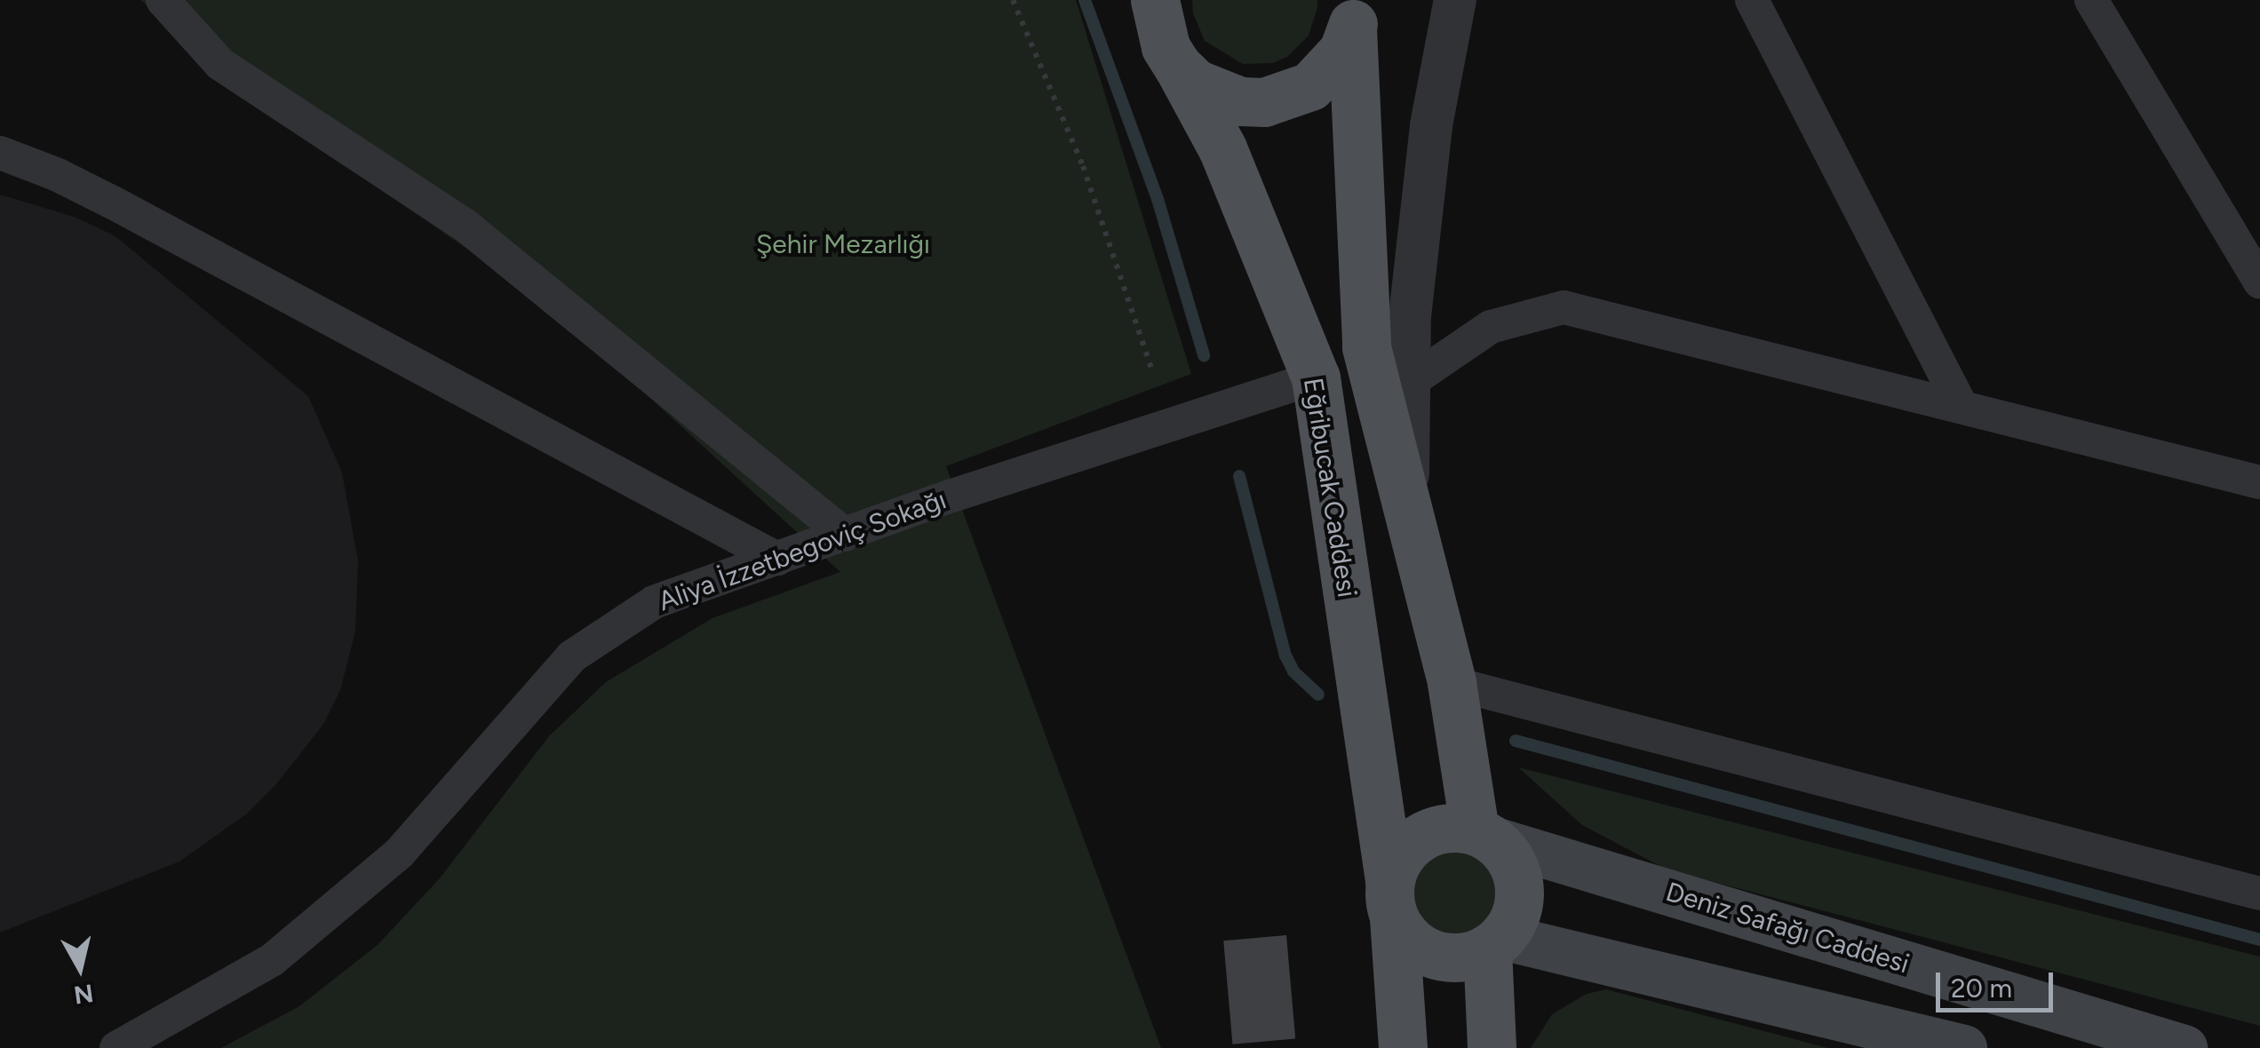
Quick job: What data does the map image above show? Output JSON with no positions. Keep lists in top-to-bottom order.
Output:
{
  "streets": {
    "main road": ["Eğribucak Caddesi", "Deniz Safağı Caddesi"],
    "street": ["Aliya İzzetbegoviç Sokağı"]
  },
  "crossings": [
    ["Eğribucak Caddesi", "Aliya İzzetbegoviç Sokağı"],
    ["Eğribucak Caddesi", "Deniz Safağı Caddesi"]
  ],
  "parks": ["Şehir Mezarlığı"],
  "scale_bar": "20 m",
  "north": "bottom"
}
